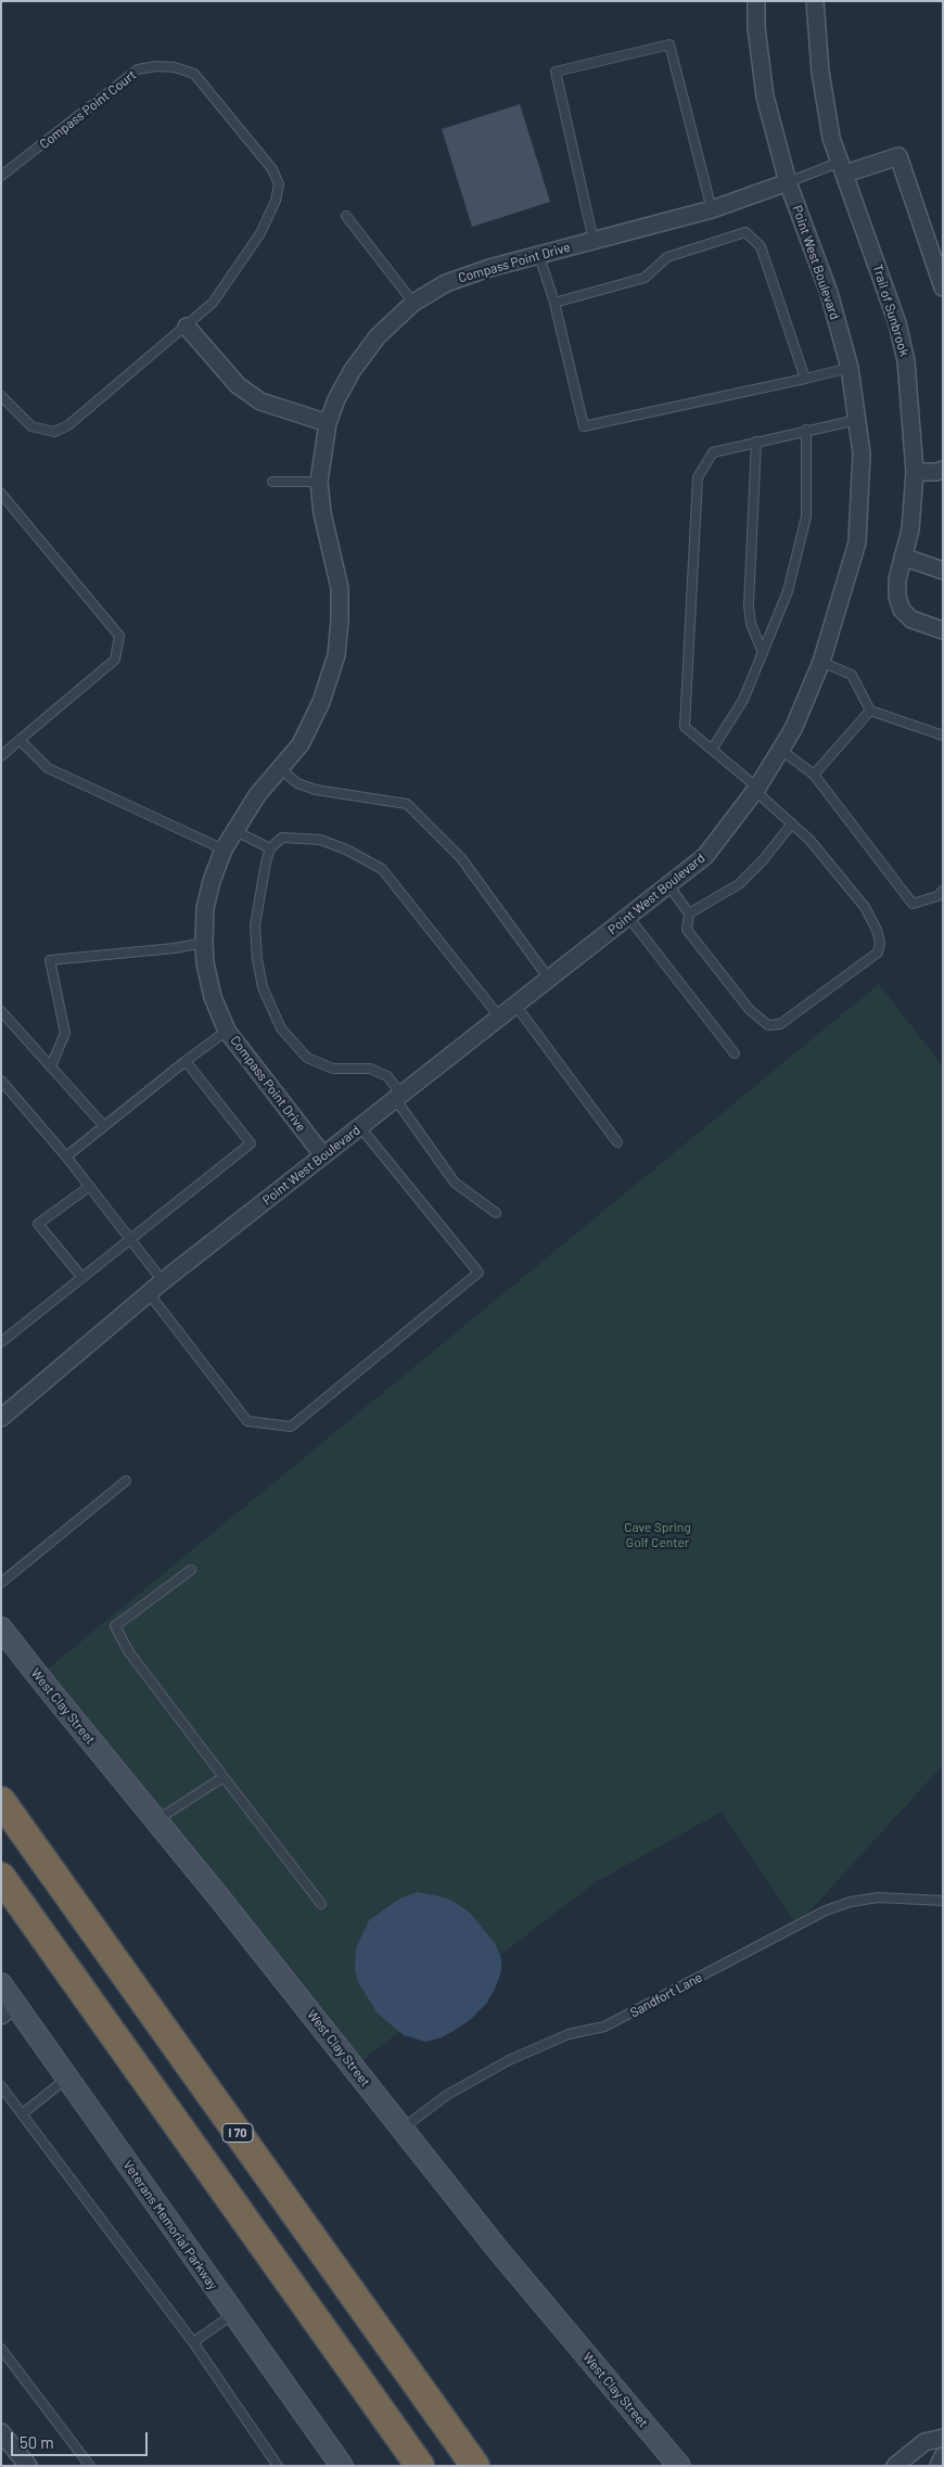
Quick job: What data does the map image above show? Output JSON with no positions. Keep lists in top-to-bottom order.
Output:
{
  "streets": {
    "highway": ["I 70"],
    "street": [
      "Compass Point Drive",
      "Point West Boulevard",
      "Trail of Sunbrook",
      "West Clay Street",
      "Veterans Memorial Parkway"
    ],
    "lane": ["Compass Point Court", "Sandfort Lane"]
  },
  "crossings": [
    ["Compass Point Drive", "Point West Boulevard"],
    ["West Clay Street", "Sandfort Lane"]
  ],
  "parks": ["Cave Spring Golf Center"],
  "scale_bar": "50 m"
}
